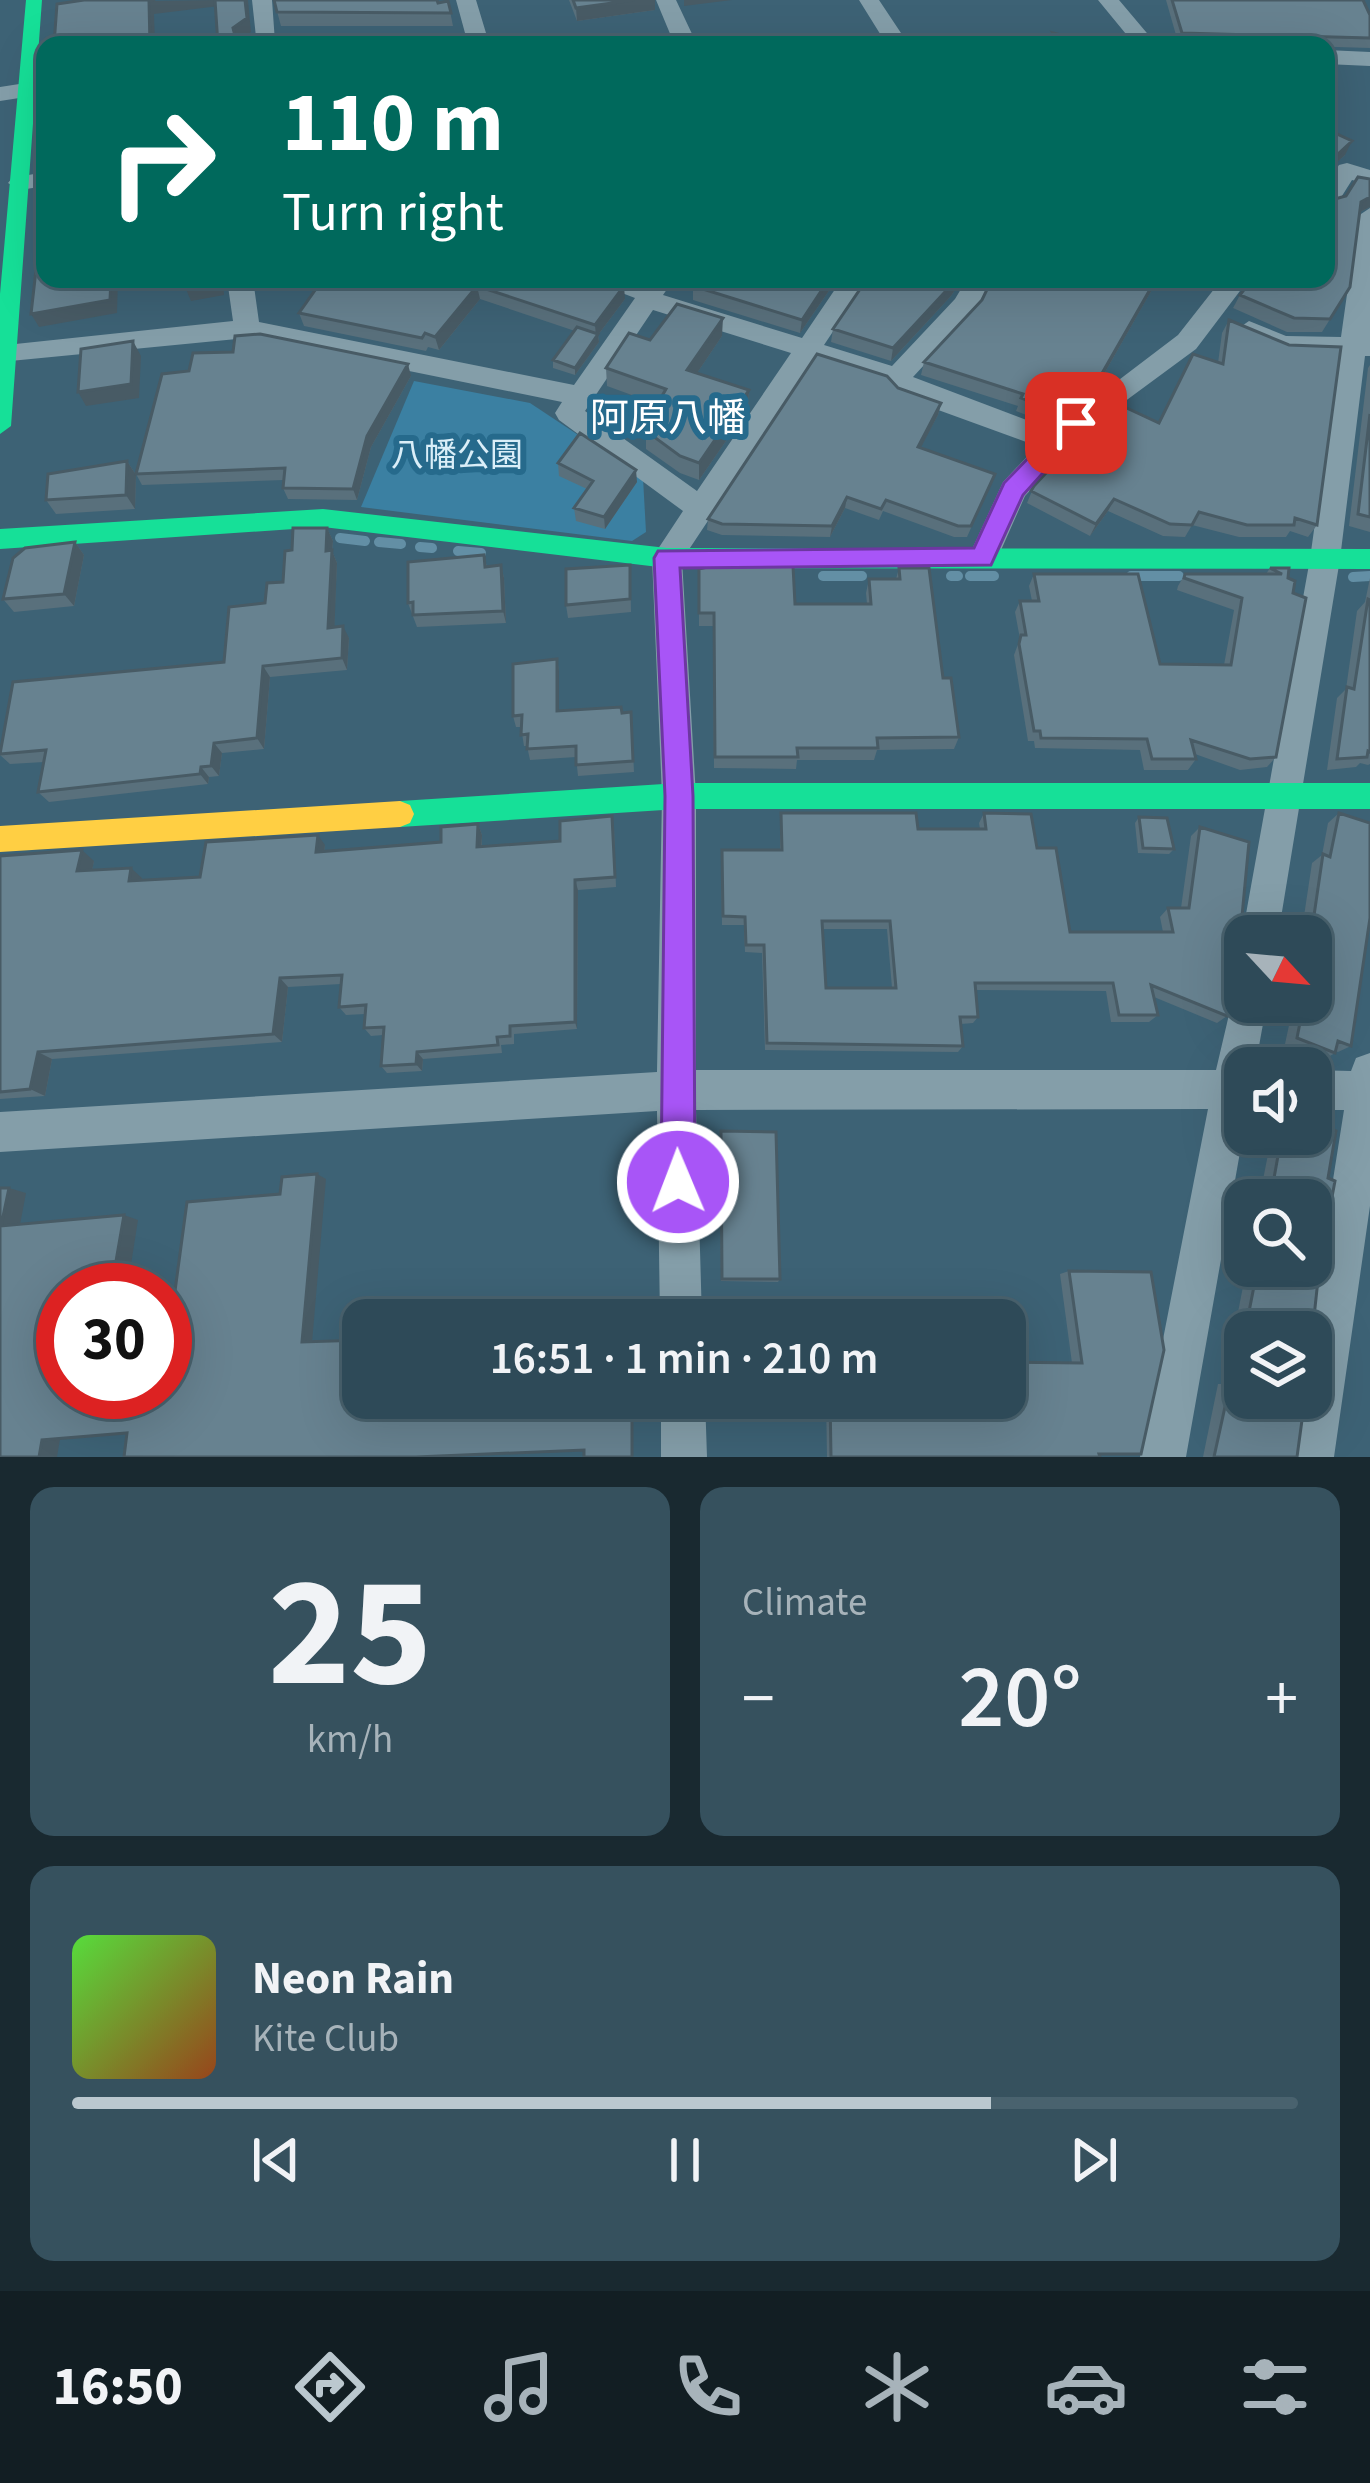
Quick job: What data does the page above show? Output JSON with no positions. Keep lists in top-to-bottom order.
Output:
{
  "districts": ["阿原八幡"],
  "parks": ["八幡公園"],
  "north": "bottom right",
  "page": {
    "turn": ["110 m", "Turn right"],
    "limit": "30",
    "trip": "16:51 · 1 min · 210 m",
    "tile": [
      ["25", "km/h"],
      "Climate"
    ],
    "heat": ["−", "20°", "+"],
    "song": ["Neon Rain", "Kite Club"],
    "tabs": "16:50"
  }
}
